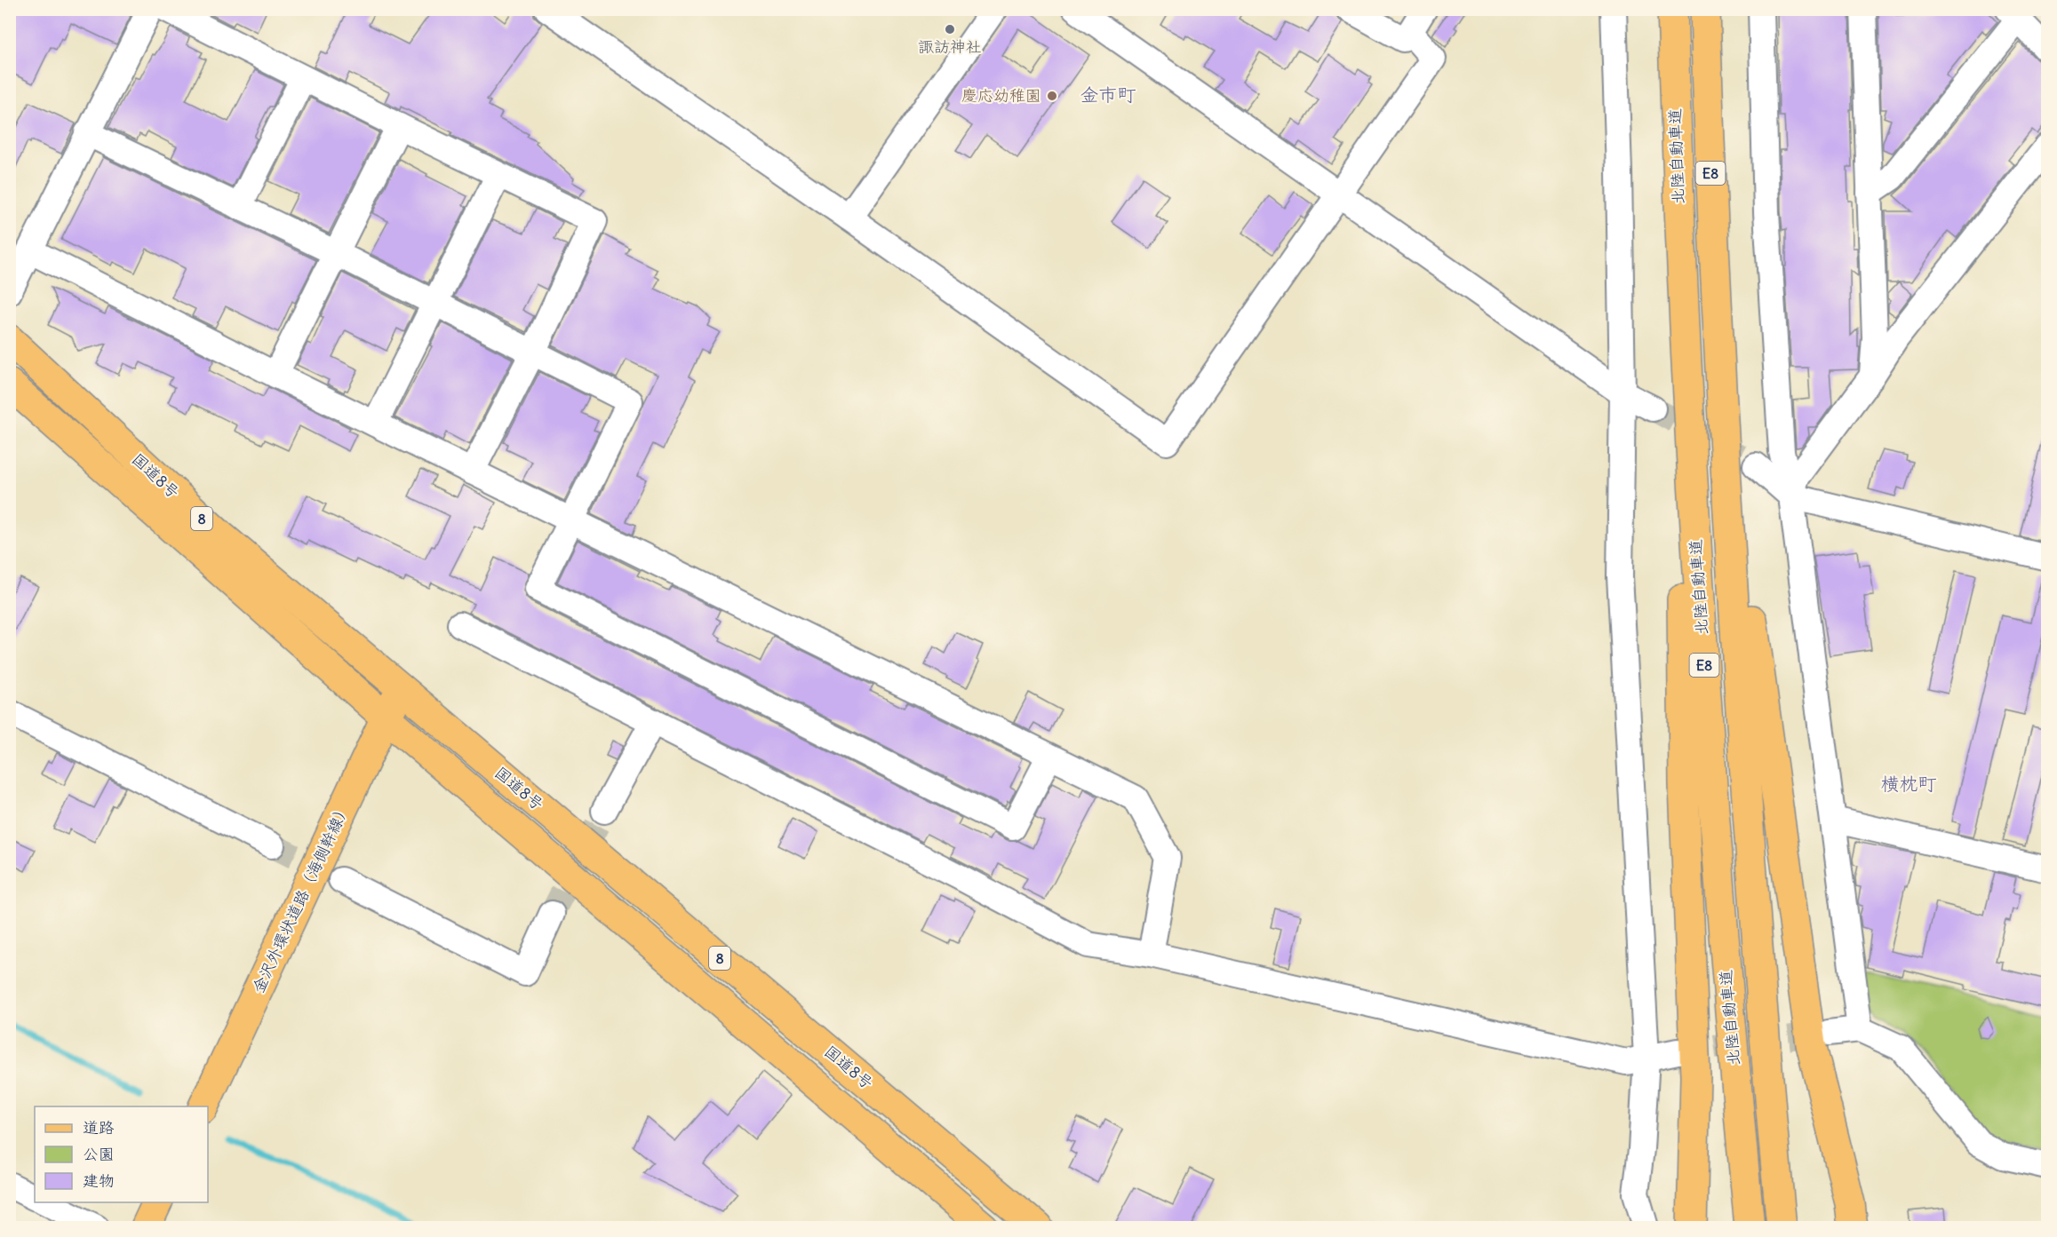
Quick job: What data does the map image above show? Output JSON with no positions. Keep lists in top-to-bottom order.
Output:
{
  "streets": {
    "main road": [
      "北陸自動車道",
      "E8",
      "国道8号",
      "8",
      "金沢外環状道路（海側幹線）"
    ]
  },
  "crossings": [
    ["国道8号", "金沢外環状道路（海側幹線）"]
  ],
  "districts": ["金市町", "横枕町"],
  "places": ["諏訪神社", "慶応幼稚園"],
  "legend": ["道路", "公園", "建物"]
}
